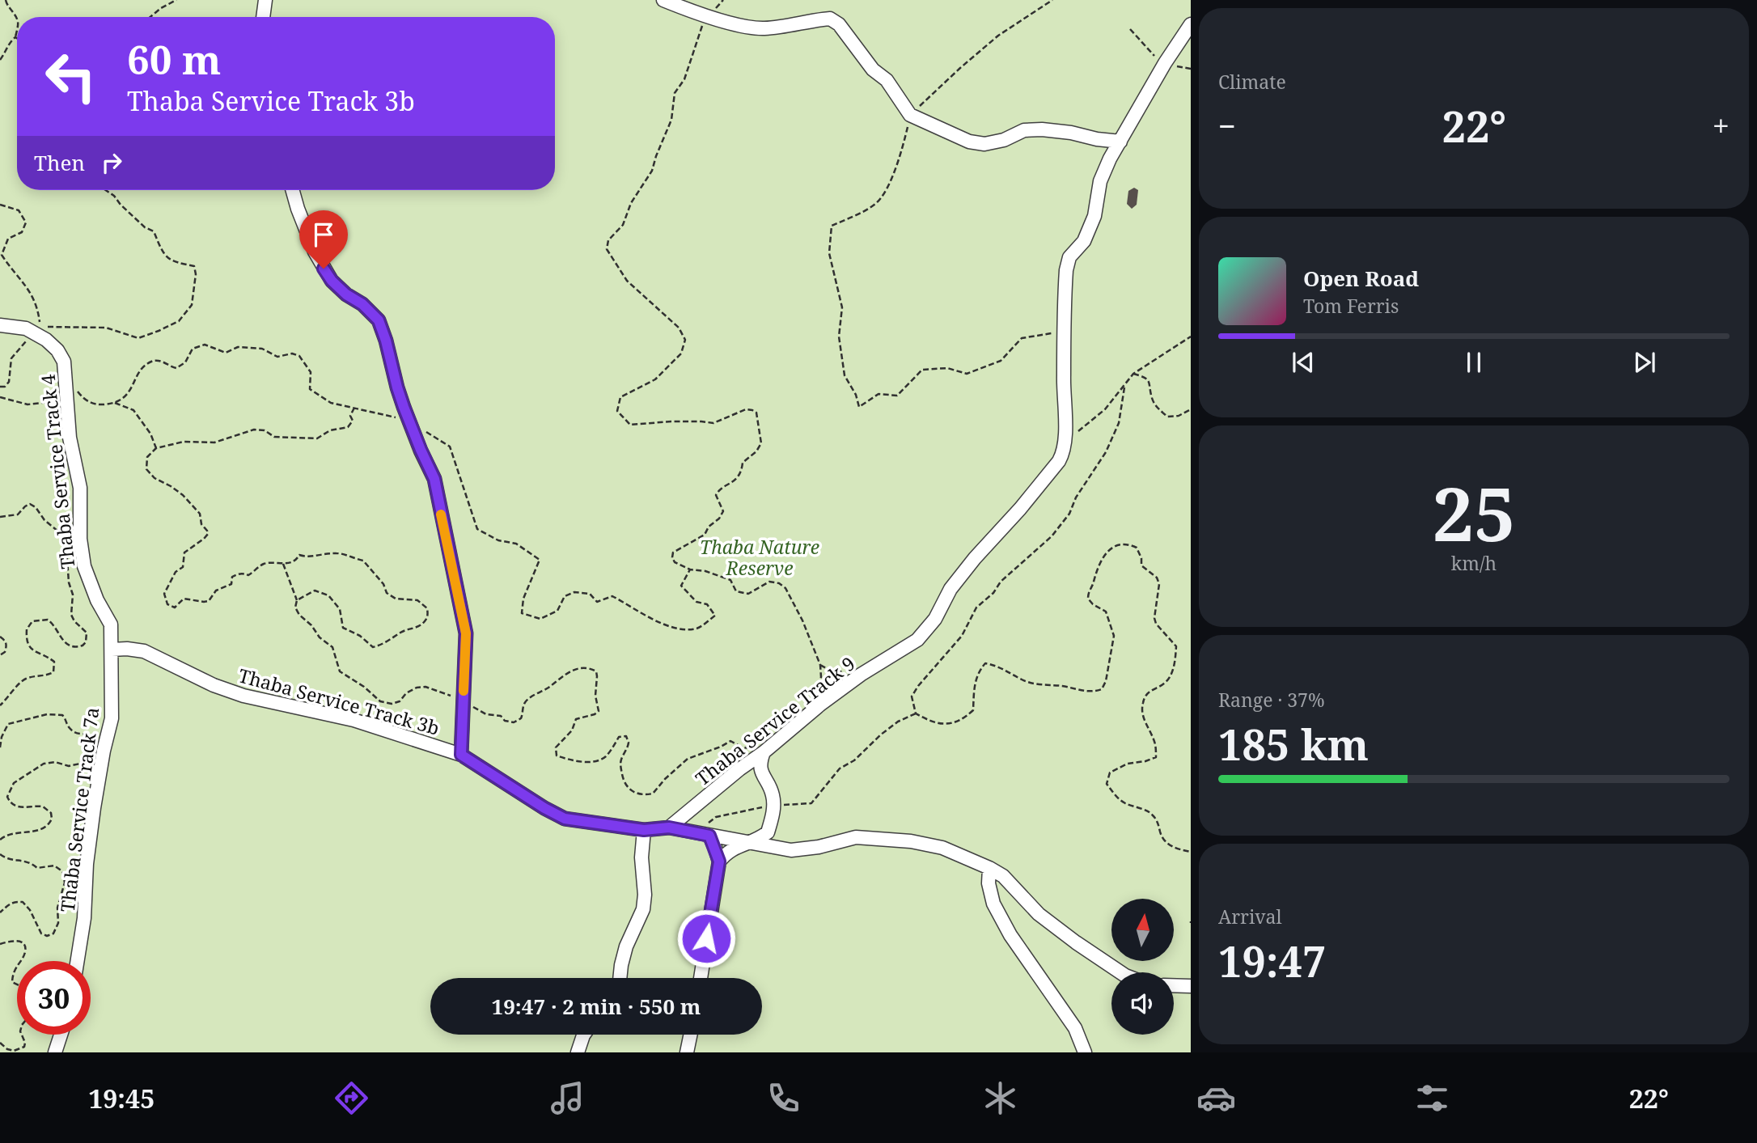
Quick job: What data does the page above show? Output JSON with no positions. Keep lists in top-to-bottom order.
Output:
{
  "streets": {
    "street": [
      "Thaba Service Track 4",
      "Thaba Service Track 3b",
      "Thaba Service Track 9",
      "Thaba Service Track 7a"
    ]
  },
  "crossings": [
    ["Thaba Service Track 4", "Thaba Service Track 3b"],
    ["Thaba Service Track 4", "Thaba Service Track 7a"],
    ["Thaba Service Track 3b", "Thaba Service Track 9"],
    ["Thaba Service Track 3b", "Thaba Service Track 7a"]
  ],
  "parks": ["Thaba Nature Reserve"],
  "north": "top",
  "page": {
    "tile": [
      "Climate",
      ["25", "km/h"],
      ["Range · 37%", "185 km"],
      ["Arrival", "19:47"]
    ],
    "turn": ["60 m", "Thaba Service Track 3b"],
    "heat": ["−", "22°", "+"],
    "then": "Then",
    "song": ["Open Road", "Tom Ferris"],
    "limit": "30",
    "trip": "19:47 · 2 min · 550 m",
    "tabs": ["19:45", "22°"]
  }
}
